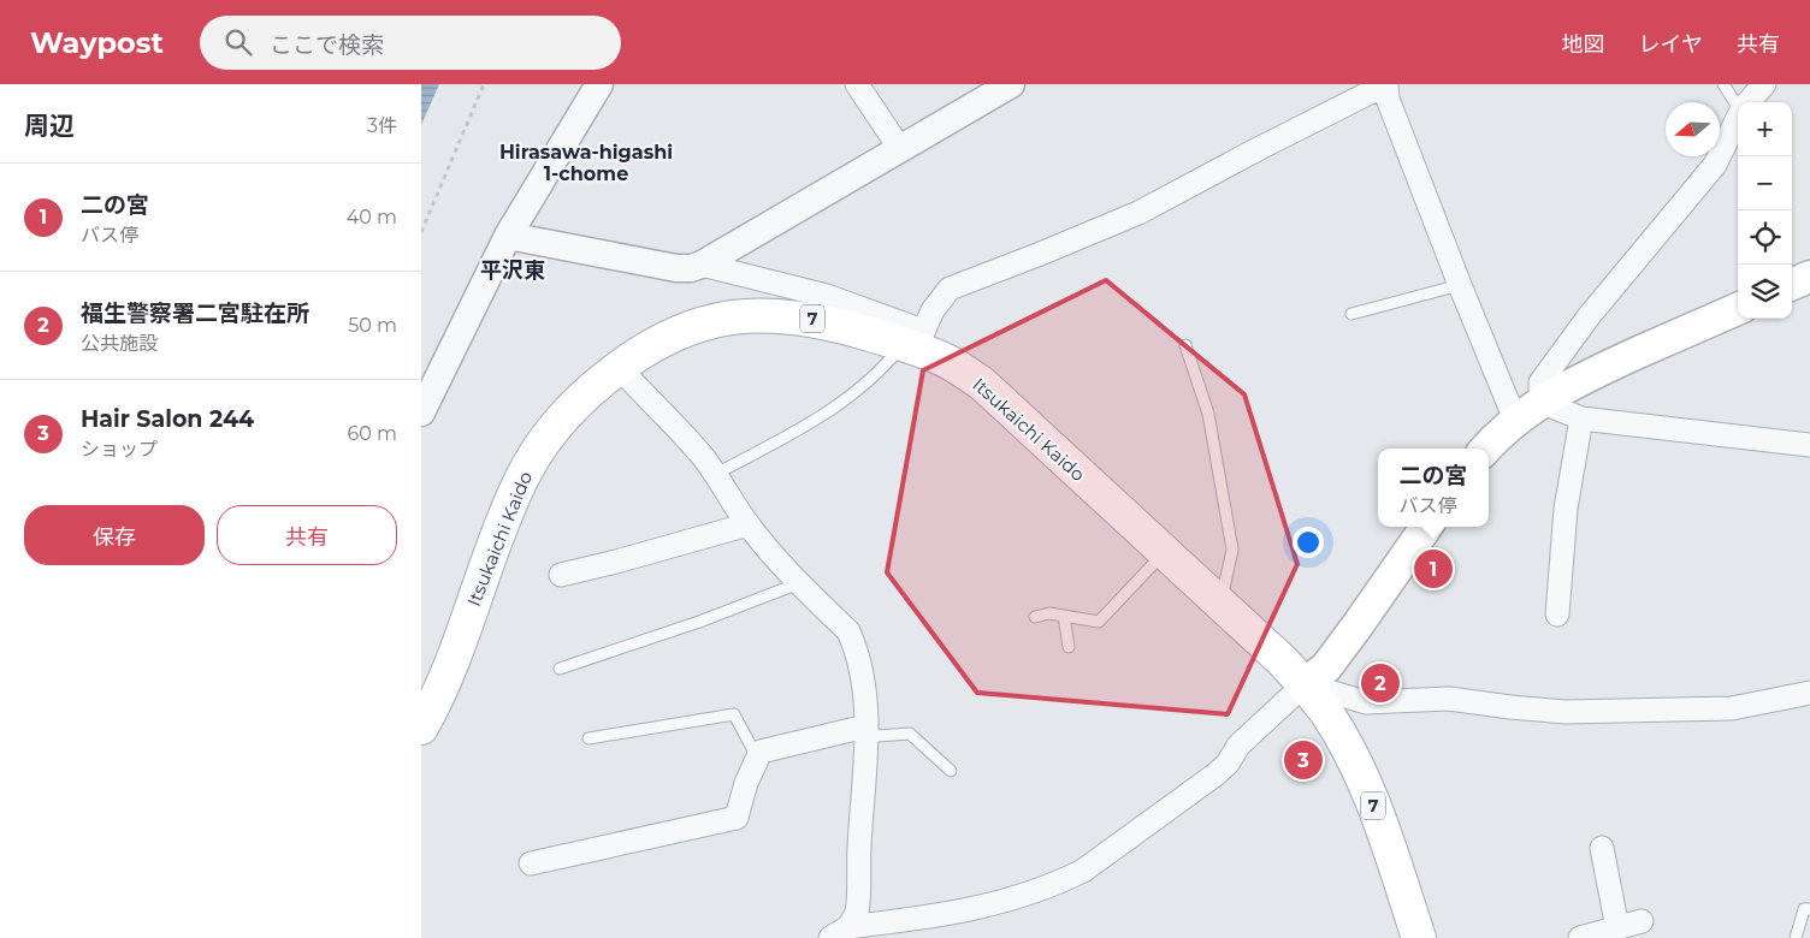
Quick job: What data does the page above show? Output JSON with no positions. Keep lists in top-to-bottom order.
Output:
{
  "streets": {
    "main road": ["7", "Itsukaichi Kaido"]
  },
  "districts": ["Hirasawa-higashi 1-chome", "平沢東"],
  "north": "left",
  "page": {
    "header": "Waypost",
    "search": "ここで検索",
    "nav": ["地図", "レイヤ", "共有"],
    "heading": ["周辺", "3件"],
    "map_buttons": ["+", "−"],
    "list": [
      {
        "mark": "1",
        "name": "二の宮",
        "note": "バス停",
        "value": "40 m"
      },
      {
        "mark": "2",
        "name": "福生警察署二宮駐在所",
        "note": "公共施設",
        "value": "50 m"
      },
      {
        "mark": "3",
        "name": "Hair Salon 244",
        "note": "ショップ",
        "value": "60 m"
      }
    ],
    "popup": ["二の宮", "バス停"],
    "buttons": ["保存", "共有"],
    "pins": ["1", "2", "3"]
  }
}
